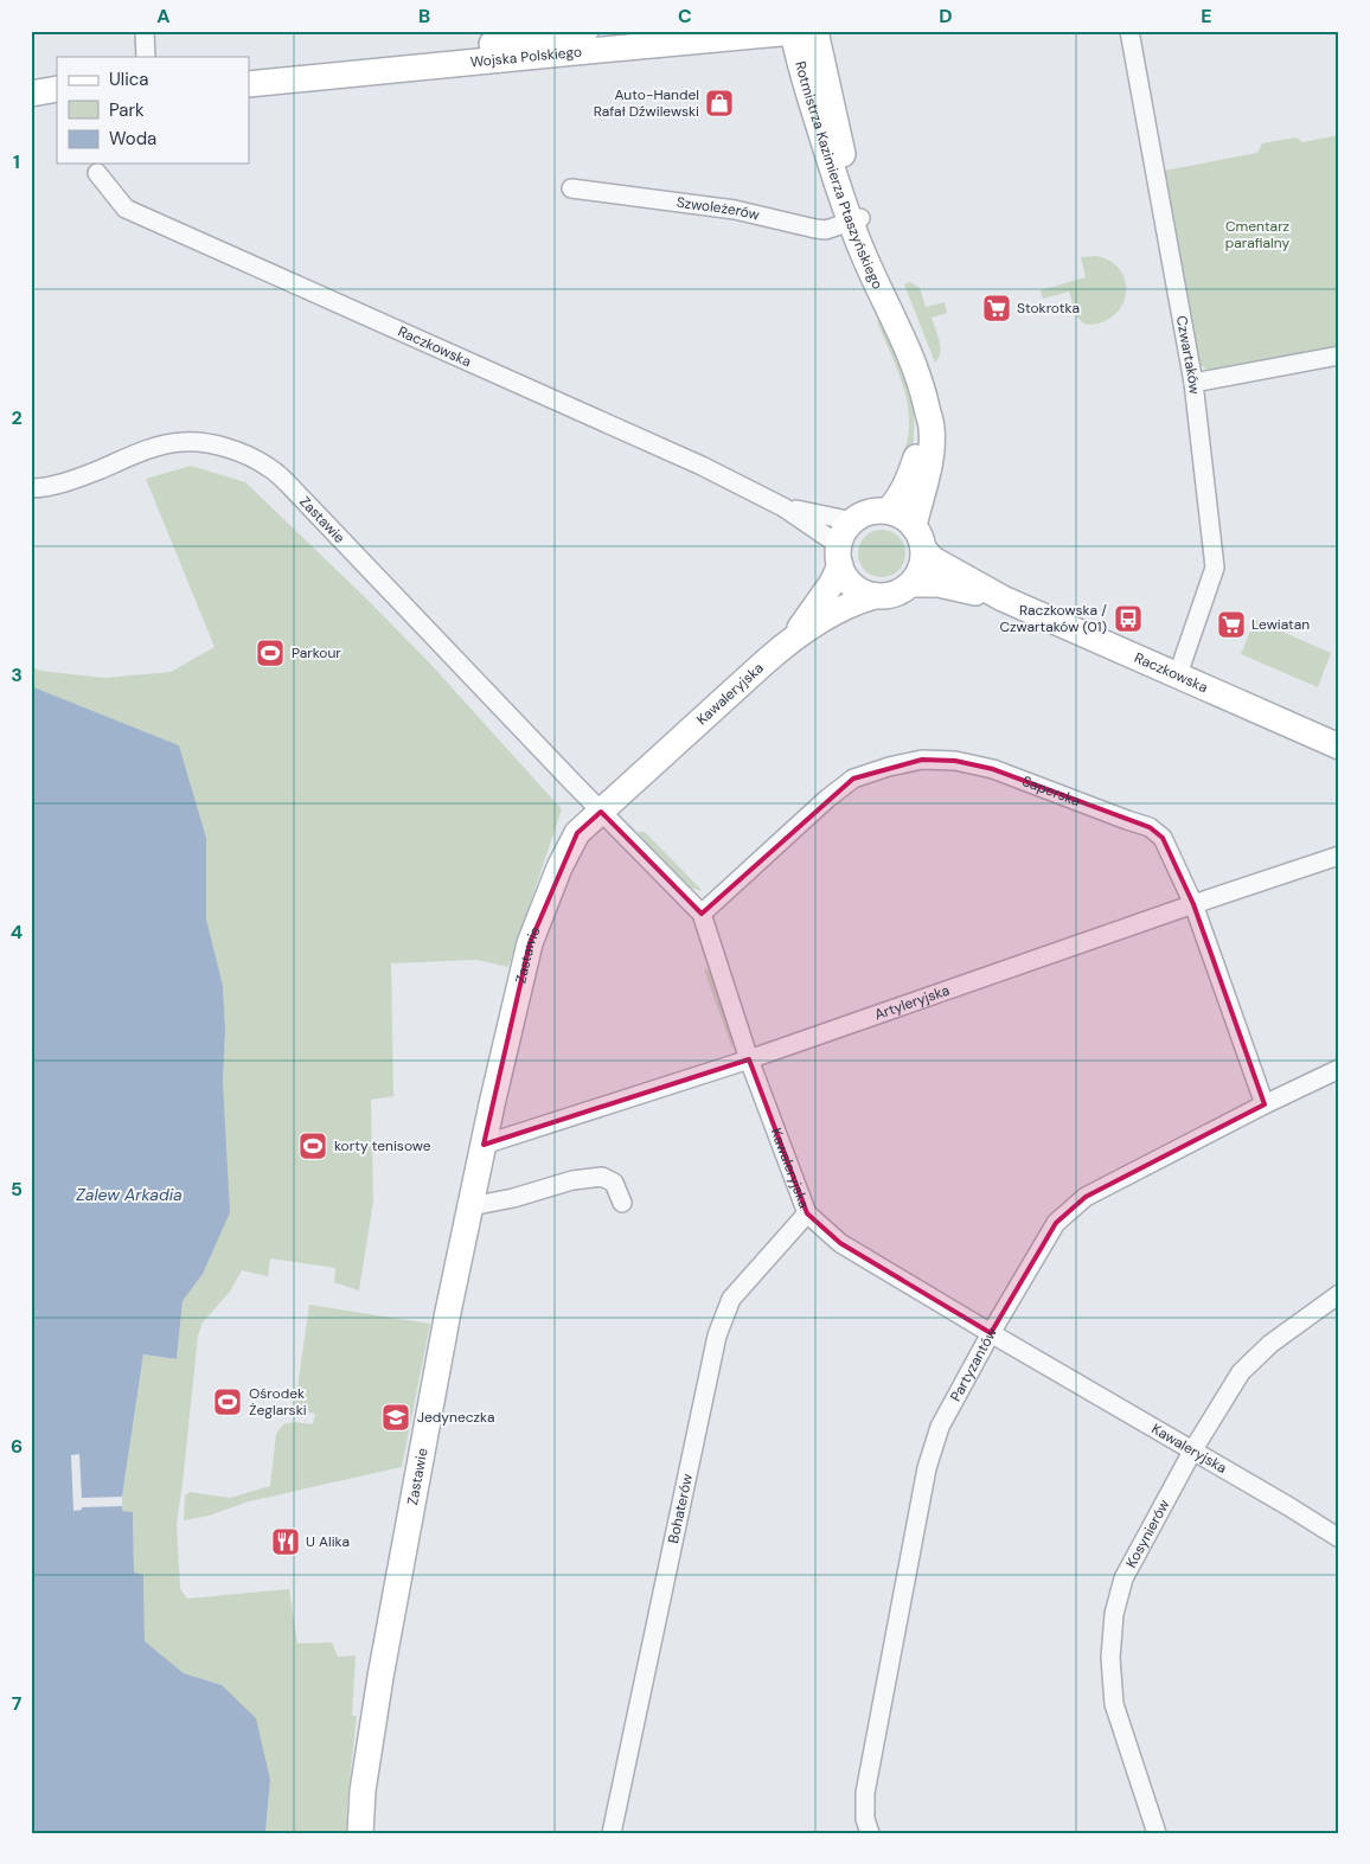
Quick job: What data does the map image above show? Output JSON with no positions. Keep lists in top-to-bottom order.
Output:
{
  "streets": {
    "street": [
      "Wojska Polskiego",
      "Rotmistrza Kazimierza Ptaszyńskiego",
      "Szwoleżerów",
      "Raczkowska",
      "Czwartaków",
      "Zastawie",
      "Kawaleryjska",
      "Saperska",
      "Artyleryjska",
      "Partyzantów",
      "Bohaterów",
      "Kosynierów"
    ]
  },
  "crossings": [
    ["Wojska Polskiego", "Rotmistrza Kazimierza Ptaszyńskiego"],
    ["Rotmistrza Kazimierza Ptaszyńskiego", "Szwoleżerów"],
    ["Rotmistrza Kazimierza Ptaszyńskiego", "Raczkowska"],
    ["Rotmistrza Kazimierza Ptaszyńskiego", "Kawaleryjska"],
    ["Raczkowska", "Czwartaków"],
    ["Raczkowska", "Kawaleryjska"],
    ["Zastawie", "Kawaleryjska"],
    ["Zastawie", "Artyleryjska"],
    ["Kawaleryjska", "Saperska"],
    ["Kawaleryjska", "Artyleryjska"],
    ["Kawaleryjska", "Partyzantów"],
    ["Kawaleryjska", "Bohaterów"],
    ["Kawaleryjska", "Kosynierów"],
    ["Saperska", "Artyleryjska"],
    ["Saperska", "Partyzantów"]
  ],
  "water": ["Zalew Arkadia"],
  "parks": ["Cmentarz parafialny"],
  "places": {
    "shop": ["Auto-Handel Rafał Dźwilewski"],
    "supermarket": ["Stokrotka", "Lewiatan"],
    "bus stop": ["Raczkowska / Czwartaków (01)"],
    "sports": ["Parkour", "korty tenisowe", "Ośrodek Żeglarski"],
    "school or university": ["Jedyneczka"],
    "restaurant": ["U Alika"]
  },
  "legend": ["Ulica", "Park", "Woda"],
  "grid": {
    "columns": [
      "A",
      "B",
      "C",
      "D",
      "E"
    ],
    "rows": [
      "1",
      "2",
      "3",
      "4",
      "5",
      "6",
      "7"
    ]
  }
}
